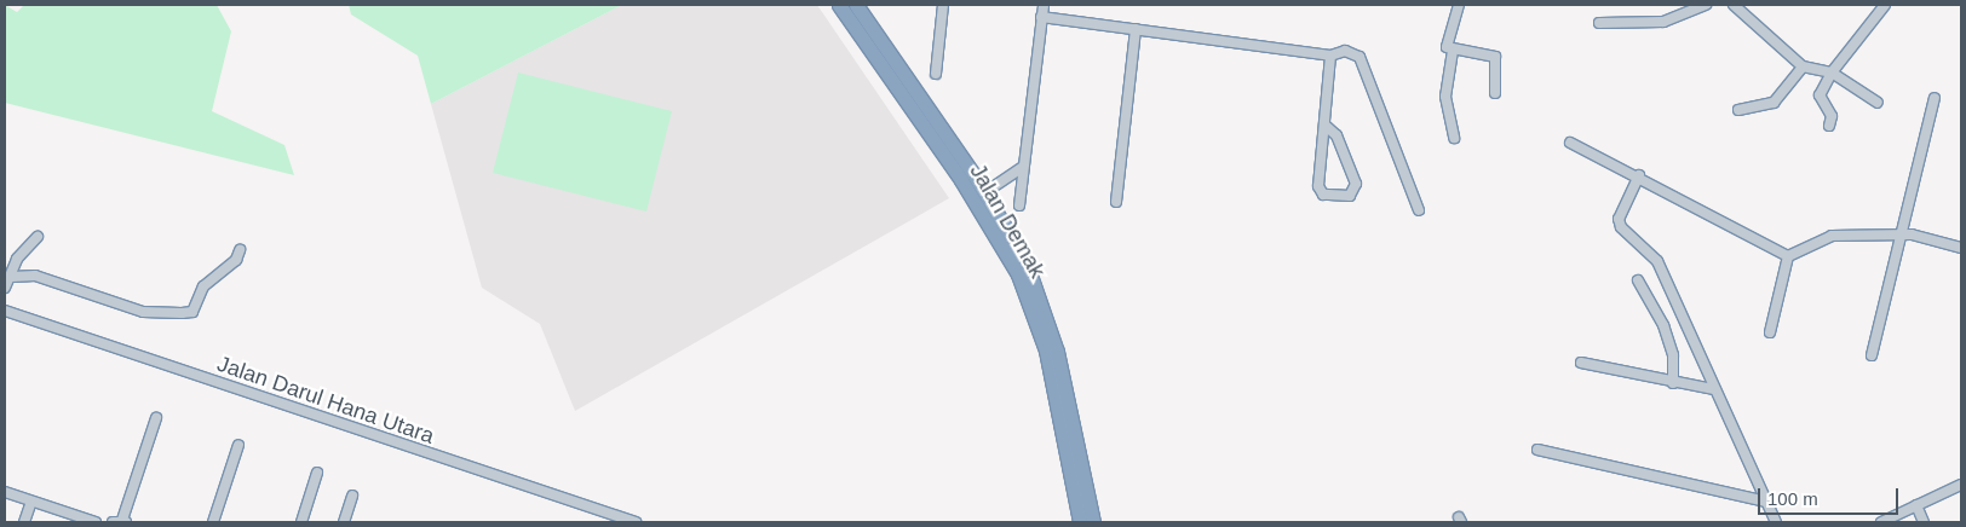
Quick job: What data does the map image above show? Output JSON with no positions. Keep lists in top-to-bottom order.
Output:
{
  "streets": {
    "highway": ["Jalan Demak"],
    "street": ["Jalan Darul Hana Utara"]
  },
  "scale_bar": "100 m"
}
